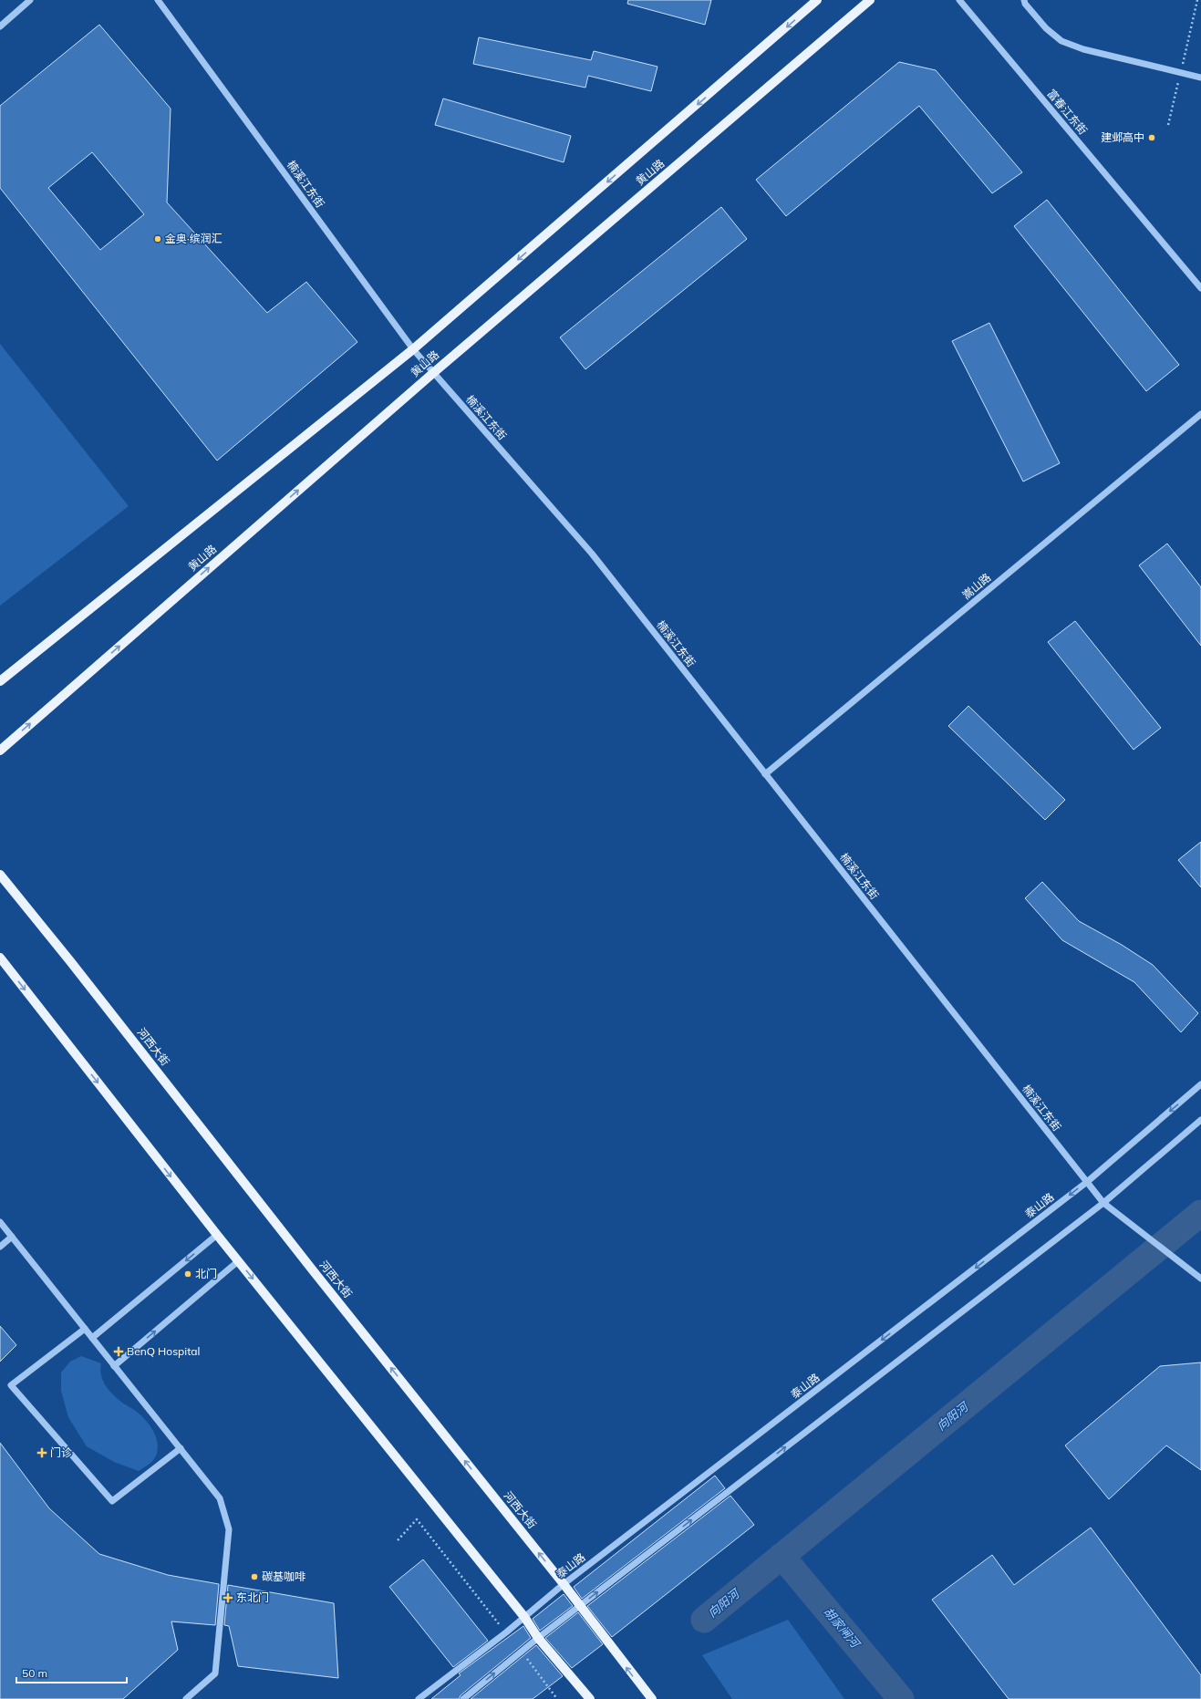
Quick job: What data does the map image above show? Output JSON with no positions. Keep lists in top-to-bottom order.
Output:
{
  "streets": {
    "main road": ["黄山路", "河西大街"],
    "street": [
      "富春江东街",
      "楠溪江东街",
      "嵩山路",
      "泰山路"
    ]
  },
  "crossings": [
    ["黄山路", "楠溪江东街"],
    ["楠溪江东街", "嵩山路"],
    ["楠溪江东街", "泰山路"],
    ["河西大街", "泰山路"]
  ],
  "water": ["向阳河", "胡家闸河"],
  "places": {
    "other": [
      "建邺高中",
      "金奥·缤润汇",
      "北门",
      "碳基咖啡"
    ],
    "health": ["BenQ Hospital", "门诊", "东北门"]
  },
  "scale_bar": "50 m"
}
